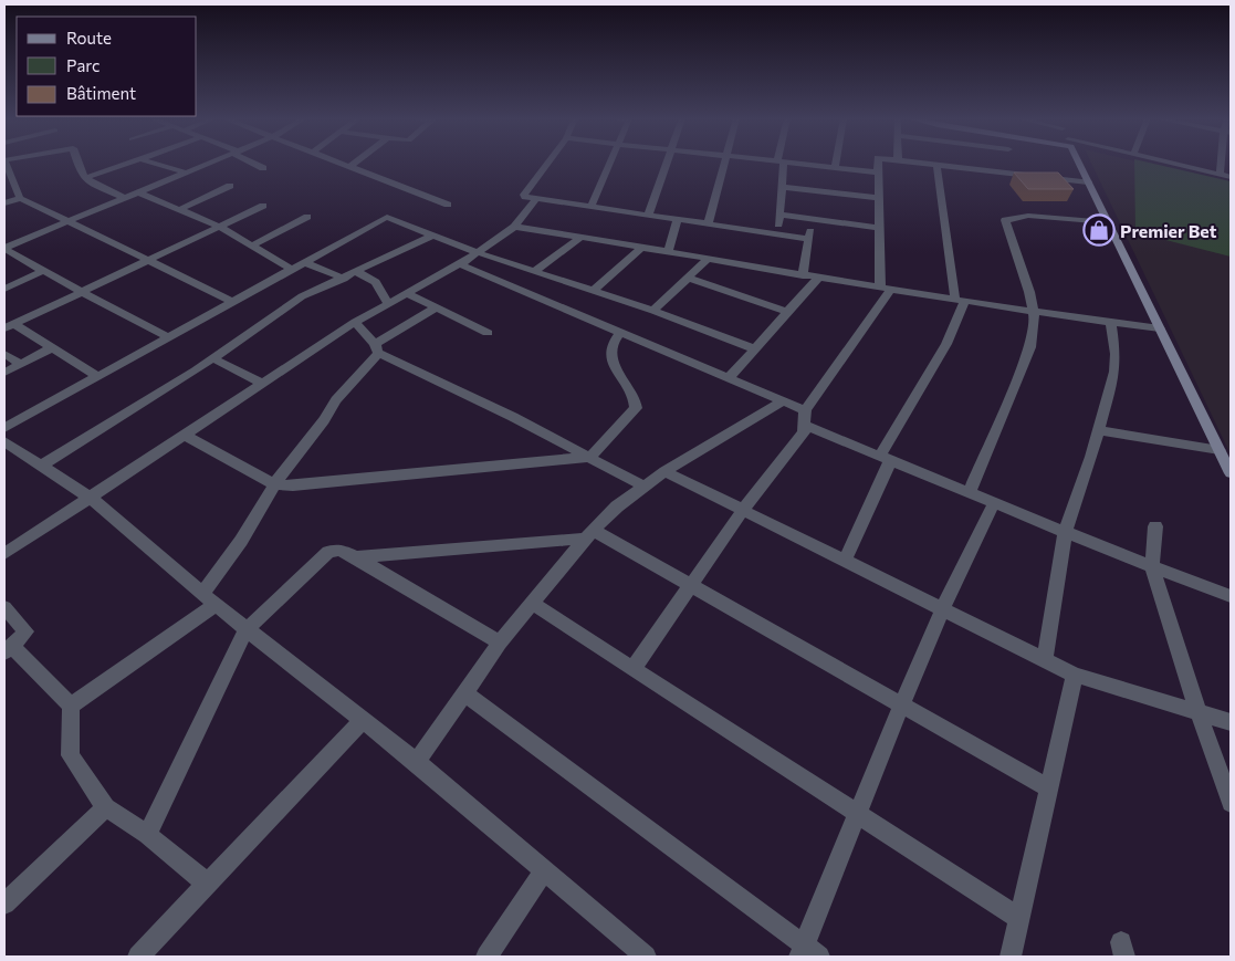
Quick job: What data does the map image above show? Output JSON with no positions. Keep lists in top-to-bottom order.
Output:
{
  "places": {
    "shop": ["Premier Bet"]
  },
  "legend": ["Route", "Parc", "Bâtiment"]
}
